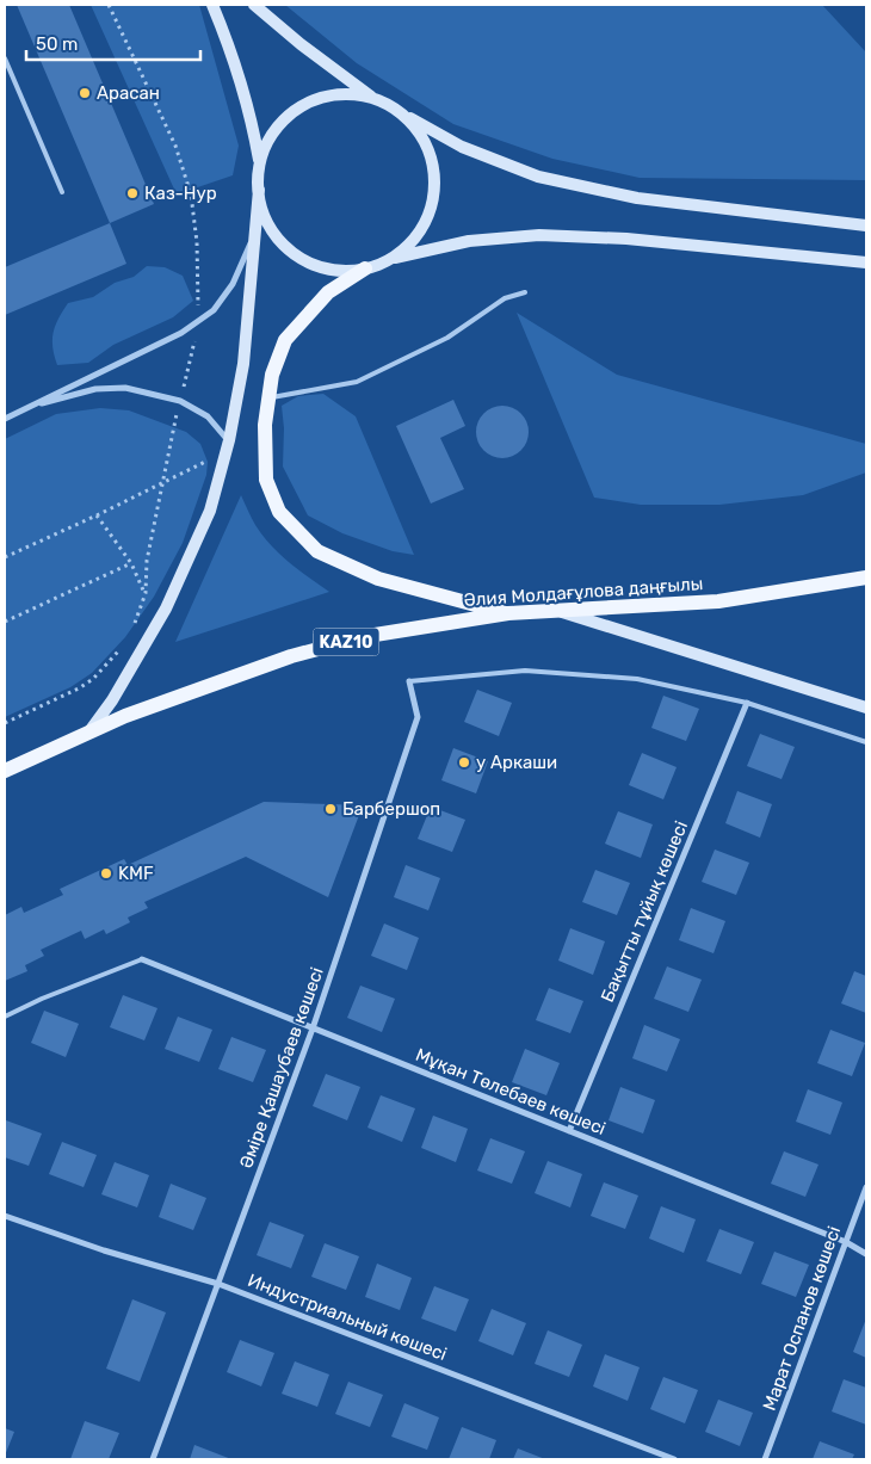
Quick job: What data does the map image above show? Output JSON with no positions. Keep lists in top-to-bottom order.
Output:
{
  "streets": {
    "main road": ["Әлия Молдағұлова даңғылы", "KAZ10"],
    "street": [
      "Бақытты тұйық көшесі",
      "Әміре Қашаубаев көшесі",
      "Мұқан Төлебаев көшесі",
      "Индустриальный көшесі",
      "Марат Оспанов көшесі"
    ]
  },
  "crossings": [
    ["Бақытты тұйық көшесі", "Мұқан Төлебаев көшесі"],
    ["Әміре Қашаубаев көшесі", "Мұқан Төлебаев көшесі"],
    ["Әміре Қашаубаев көшесі", "Индустриальный көшесі"],
    ["Мұқан Төлебаев көшесі", "Марат Оспанов көшесі"]
  ],
  "places": [
    "Арасан",
    "Каз-Нур",
    "у Аркаши",
    "Барбершоп",
    "KMF"
  ],
  "scale_bar": "50 m"
}
